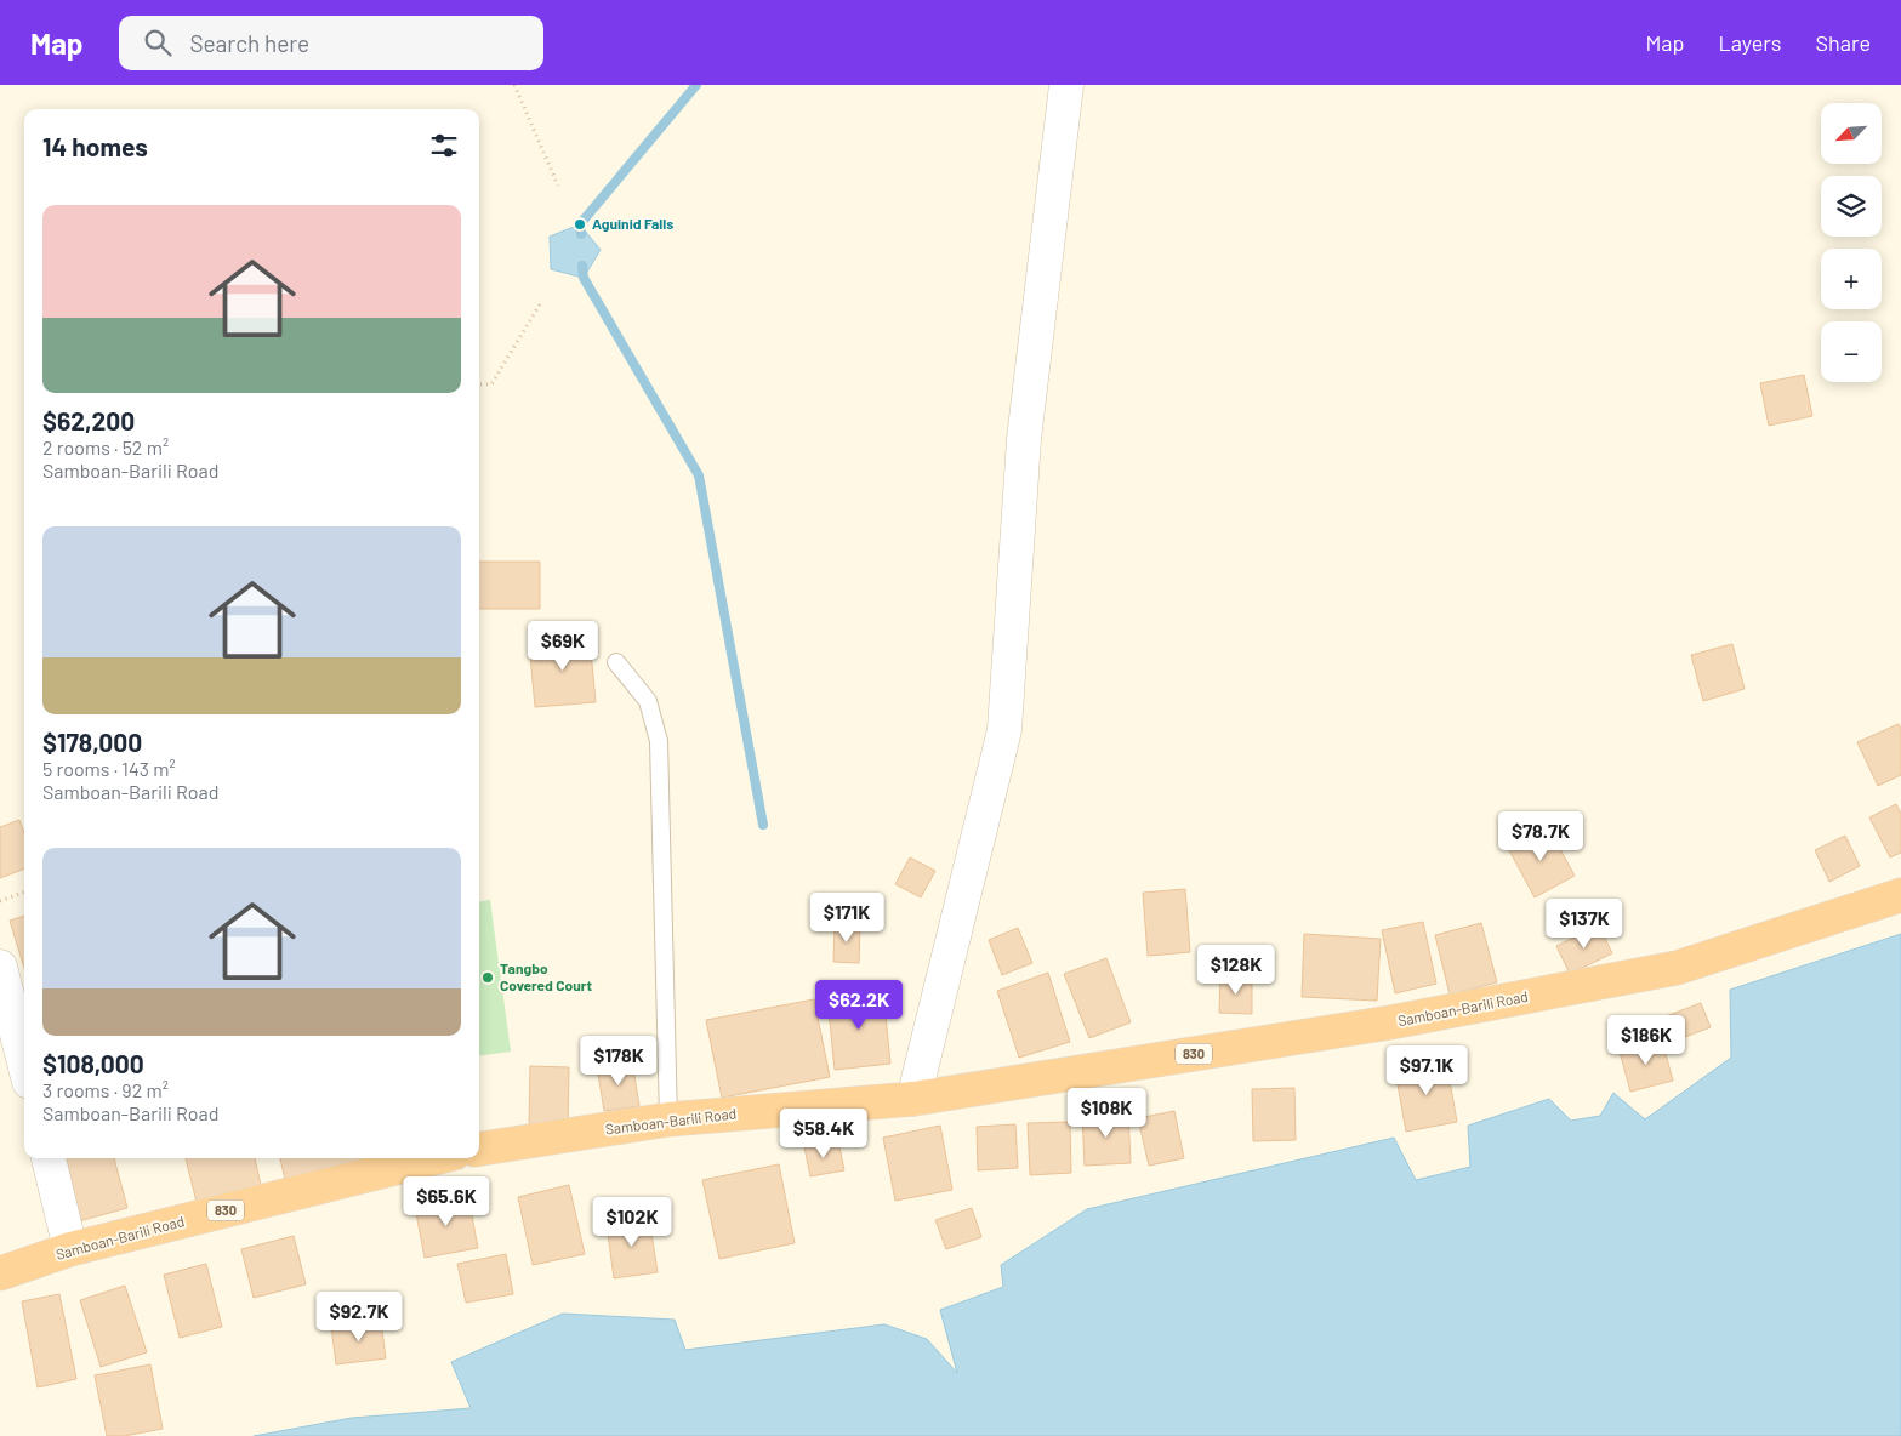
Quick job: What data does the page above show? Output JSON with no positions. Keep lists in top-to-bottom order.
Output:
{
  "streets": {
    "highway": ["Samboan-Barili Road", "830"]
  },
  "places": ["Aguinid Falls", "Tangbo Covered Court"],
  "north": "bottom left",
  "page": {
    "header": "Map",
    "search": "Search here",
    "nav": ["Map", "Layers", "Share"],
    "map_buttons": ["+", "−"],
    "heading": "14 homes",
    "list": [
      {
        "name": "$62,200",
        "note": "2 rooms · 52 m² · Samboan-Barili Road"
      },
      {
        "name": "$178,000",
        "note": "5 rooms · 143 m² · Samboan-Barili Road"
      },
      {
        "name": "$108,000",
        "note": "3 rooms · 92 m² · Samboan-Barili Road"
      }
    ],
    "price": [
      "$69K",
      "$78.7K",
      "$171K",
      "$137K",
      "$128K",
      "$62.2K",
      "$186K",
      "$178K",
      "$97.1K",
      "$108K",
      "$58.4K",
      "$65.6K",
      "$102K",
      "$92.7K"
    ]
  }
}
